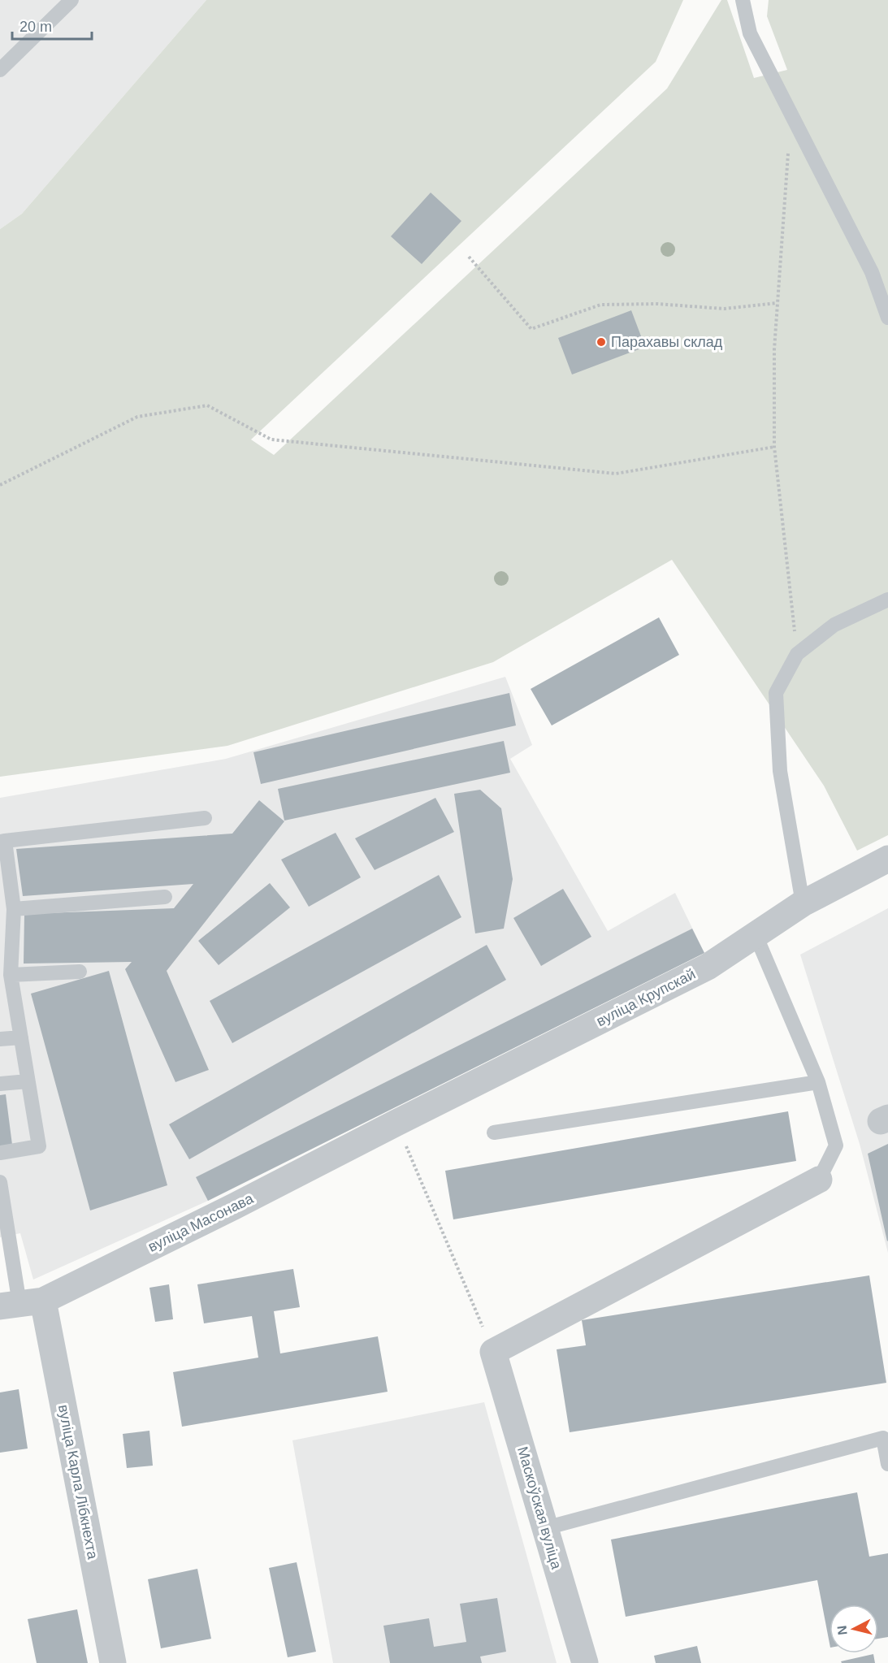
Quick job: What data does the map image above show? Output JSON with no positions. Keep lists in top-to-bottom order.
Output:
{
  "streets": {
    "street": [
      "вуліца Крупскай",
      "вуліца Масонава",
      "вуліца Карла Лібкнехта",
      "Маскоўская вуліца"
    ]
  },
  "crossings": [
    ["вуліца Крупскай", "вуліца Масонава"],
    ["вуліца Масонава", "вуліца Карла Лібкнехта"]
  ],
  "places": ["Парахавы склад"],
  "scale_bar": "20 m",
  "north": "left"
}
